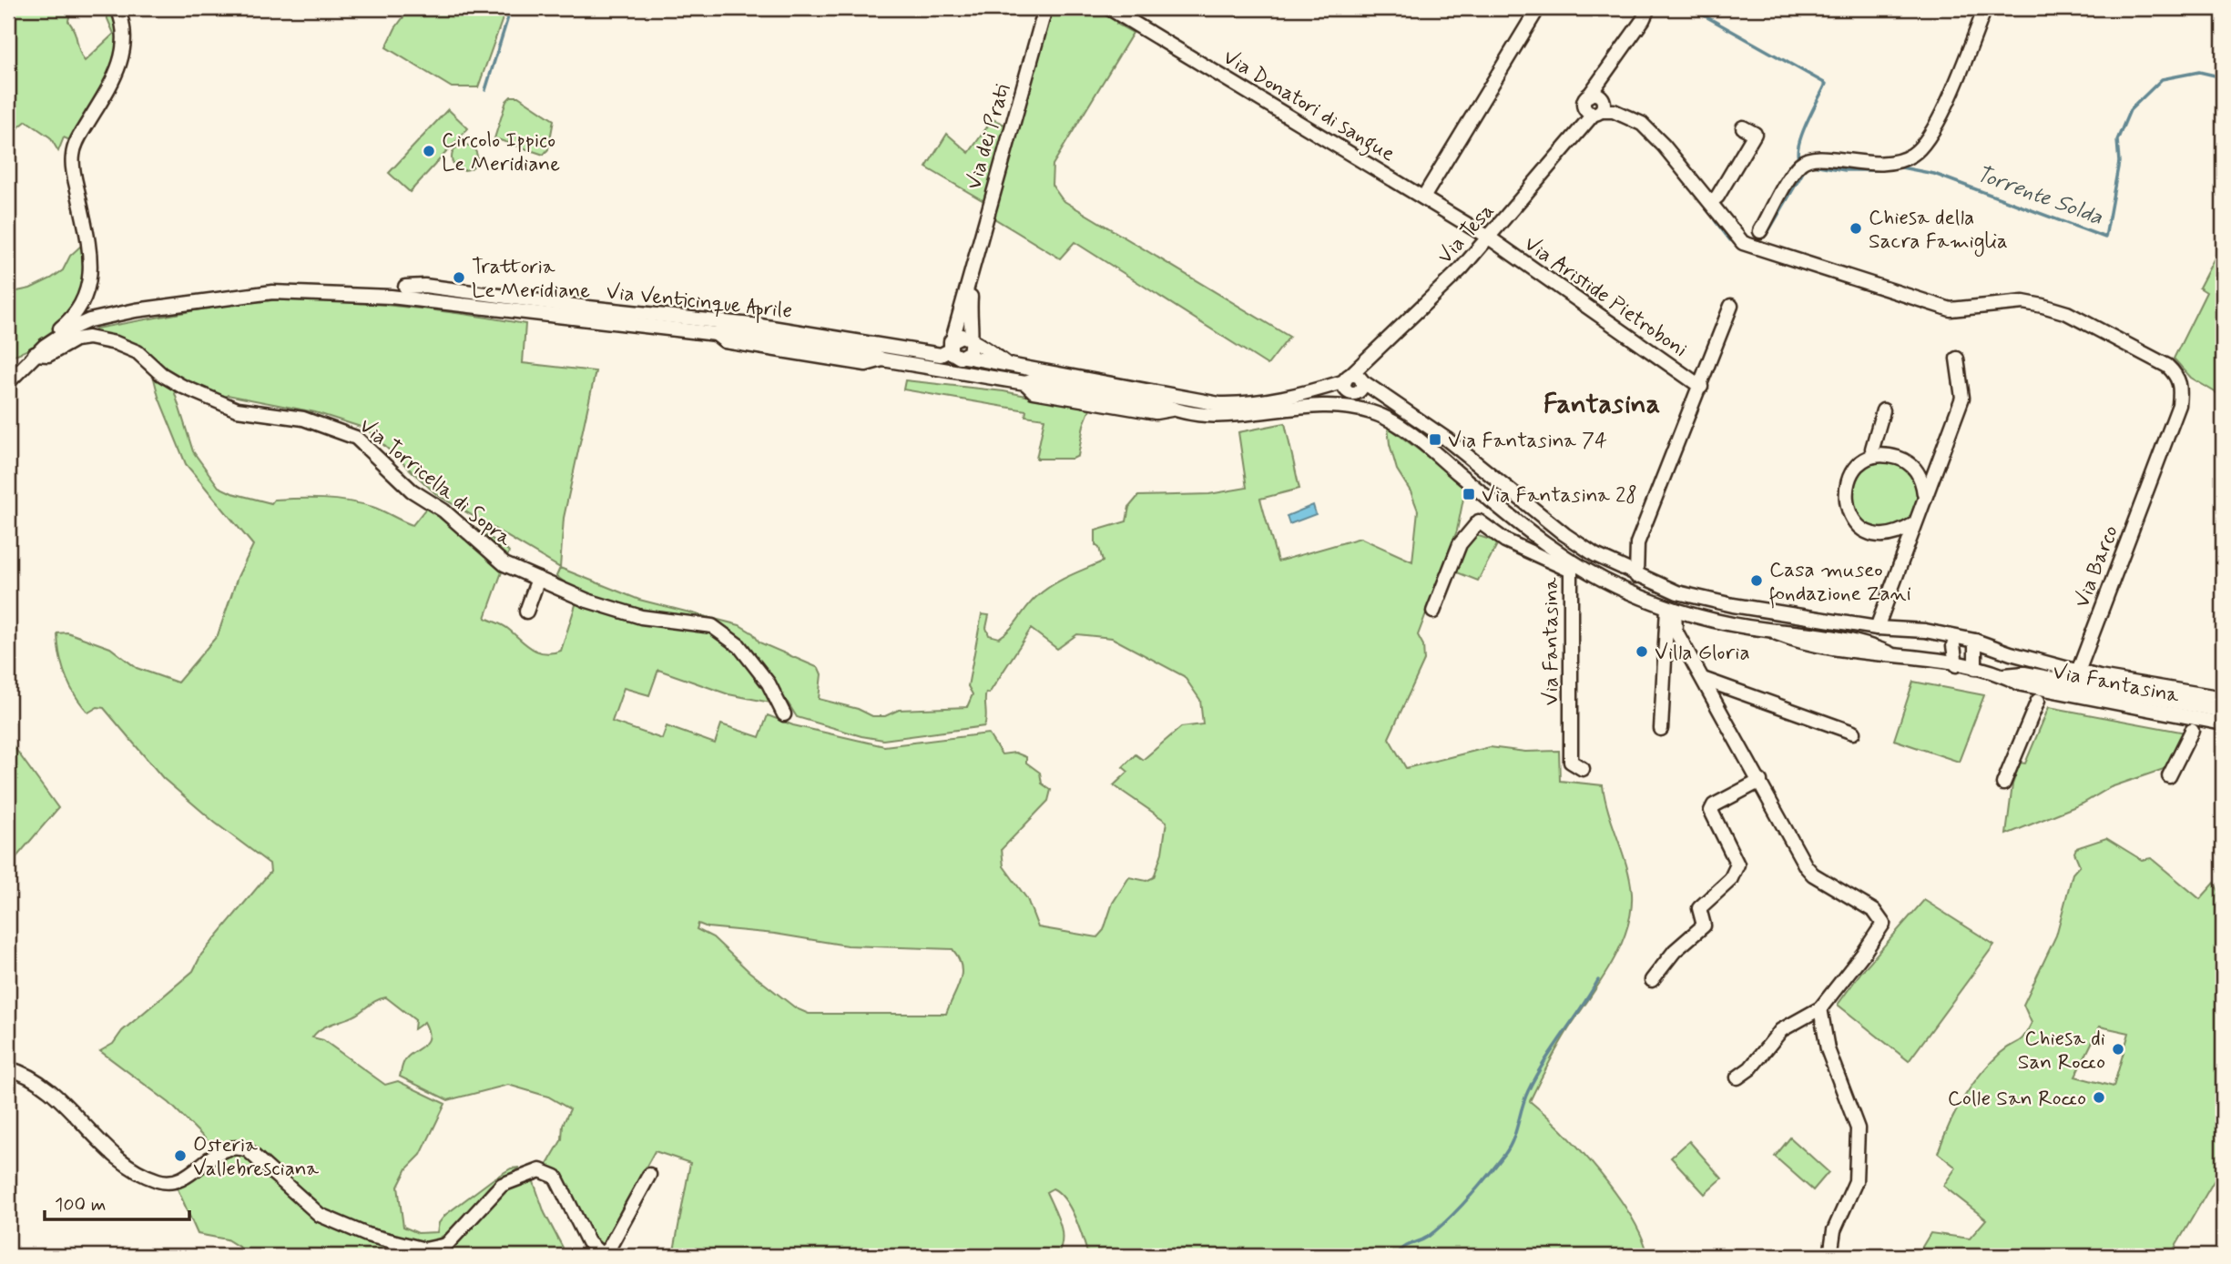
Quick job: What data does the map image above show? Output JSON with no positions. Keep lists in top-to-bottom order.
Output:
{
  "streets": {
    "street": [
      "Via Donatori di sangue",
      "Via dei Prati",
      "Via Tesa",
      "Via Aristide Pietroboni",
      "Via Venticinque Aprile",
      "Via Torricella di Sopra",
      "Via Barco",
      "Via Fantasina"
    ]
  },
  "crossings": [
    ["Via Donatori di sangue", "Via Tesa"],
    ["Via Donatori di sangue", "Via Aristide Pietroboni"],
    ["Via dei Prati", "Via Venticinque Aprile"],
    ["Via Tesa", "Via Aristide Pietroboni"],
    ["Via Tesa", "Via Venticinque Aprile"],
    ["Via Venticinque Aprile", "Via Torricella di Sopra"],
    ["Via Venticinque Aprile", "Via Fantasina"]
  ],
  "districts": ["Fantasina"],
  "water": ["Torrente Solda"],
  "places": {
    "other": [
      "Circolo Ippico Le Meridiane",
      "Chiesa della Sacra Famiglia",
      "Trattoria Le Meridiane",
      "Casa museo fondazione Zani",
      "Villa Gloria",
      "Chiesa di San Rocco",
      "Colle San Rocco",
      "Osteria Vallebresciana"
    ],
    "transit": ["Via Fantasina 74", "Via Fantasina 28"]
  },
  "scale_bar": "100 m"
}
